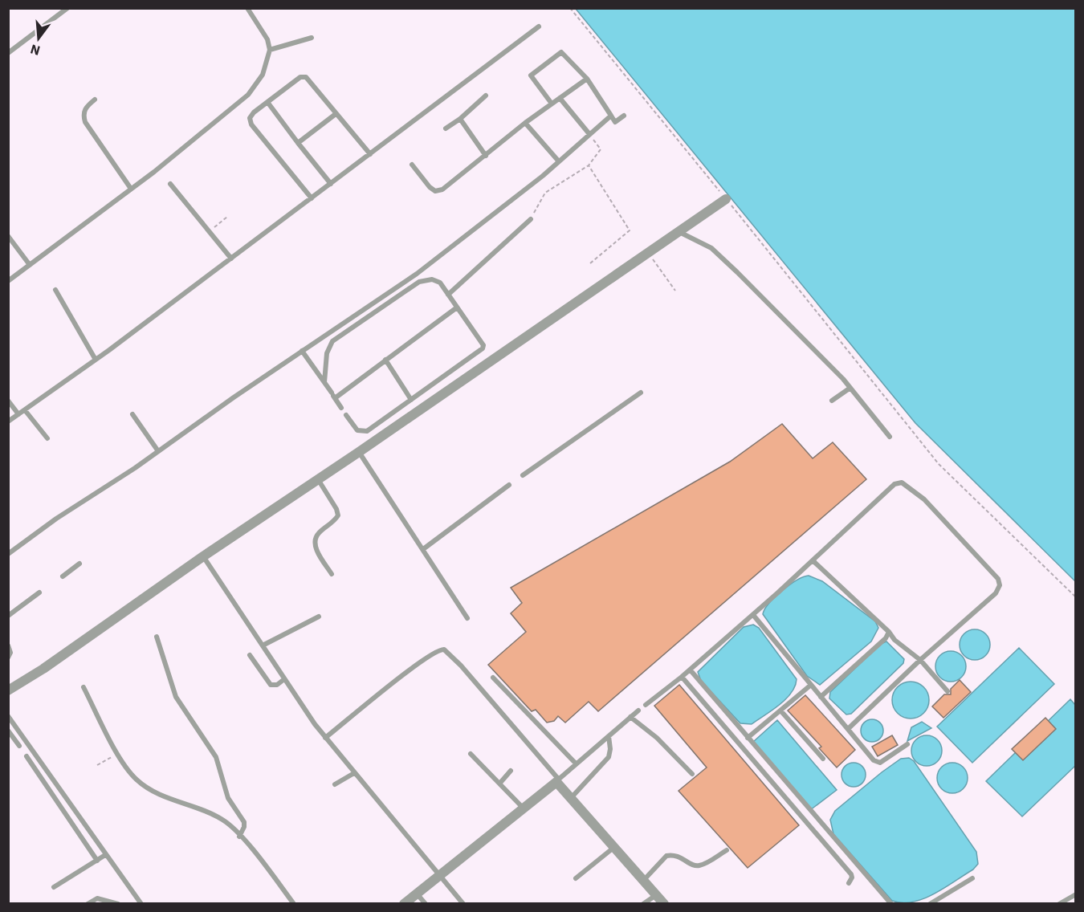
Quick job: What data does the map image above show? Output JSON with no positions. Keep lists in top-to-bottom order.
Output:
{
  "north": "bottom"
}
